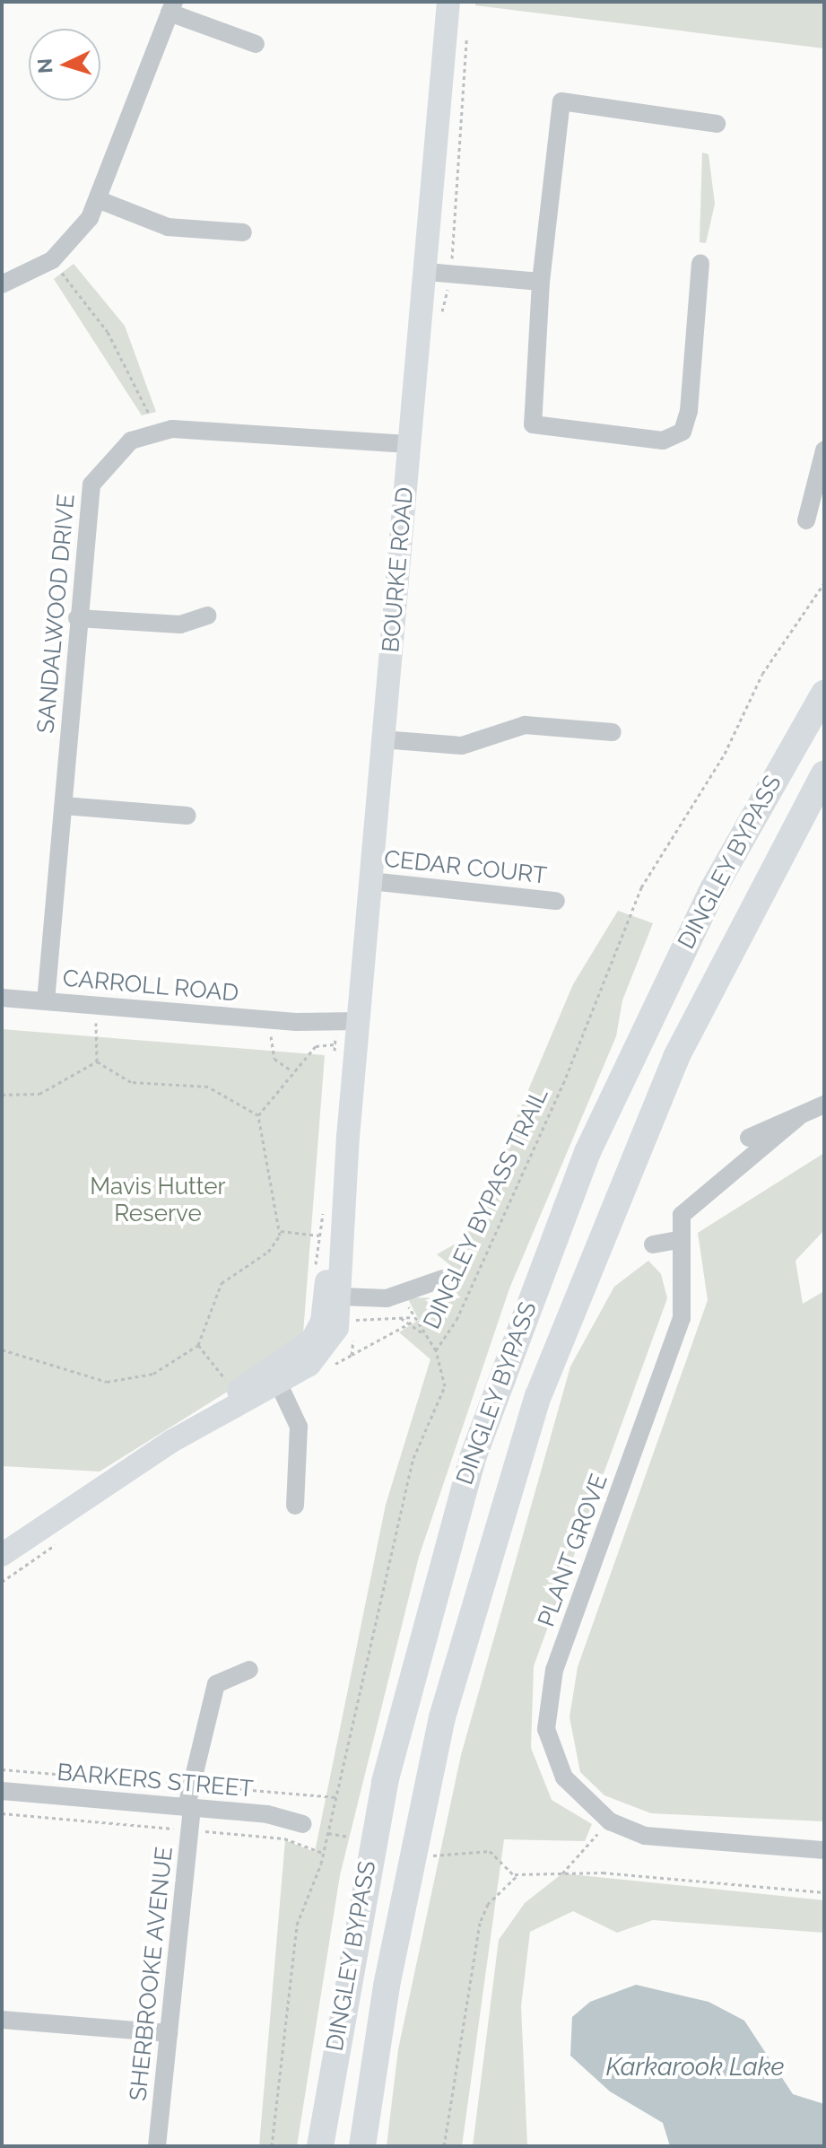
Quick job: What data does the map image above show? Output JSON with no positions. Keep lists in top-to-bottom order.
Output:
{
  "streets": {
    "highway": ["DINGLEY BYPASS"],
    "main road": ["BOURKE ROAD"],
    "street": [
      "SANDALWOOD DRIVE",
      "CEDAR COURT",
      "CARROLL ROAD",
      "PLANT GROVE",
      "BARKERS STREET",
      "SHERBROOKE AVENUE"
    ],
    "path": ["DINGLEY BYPASS TRAIL"]
  },
  "crossings": [
    ["BOURKE ROAD", "SANDALWOOD DRIVE"],
    ["BOURKE ROAD", "CEDAR COURT"],
    ["BOURKE ROAD", "CARROLL ROAD"],
    ["SANDALWOOD DRIVE", "CARROLL ROAD"],
    ["BARKERS STREET", "SHERBROOKE AVENUE"]
  ],
  "water": ["Karkarook Lake"],
  "parks": ["Mavis Hutter Reserve"],
  "north": "left"
}
